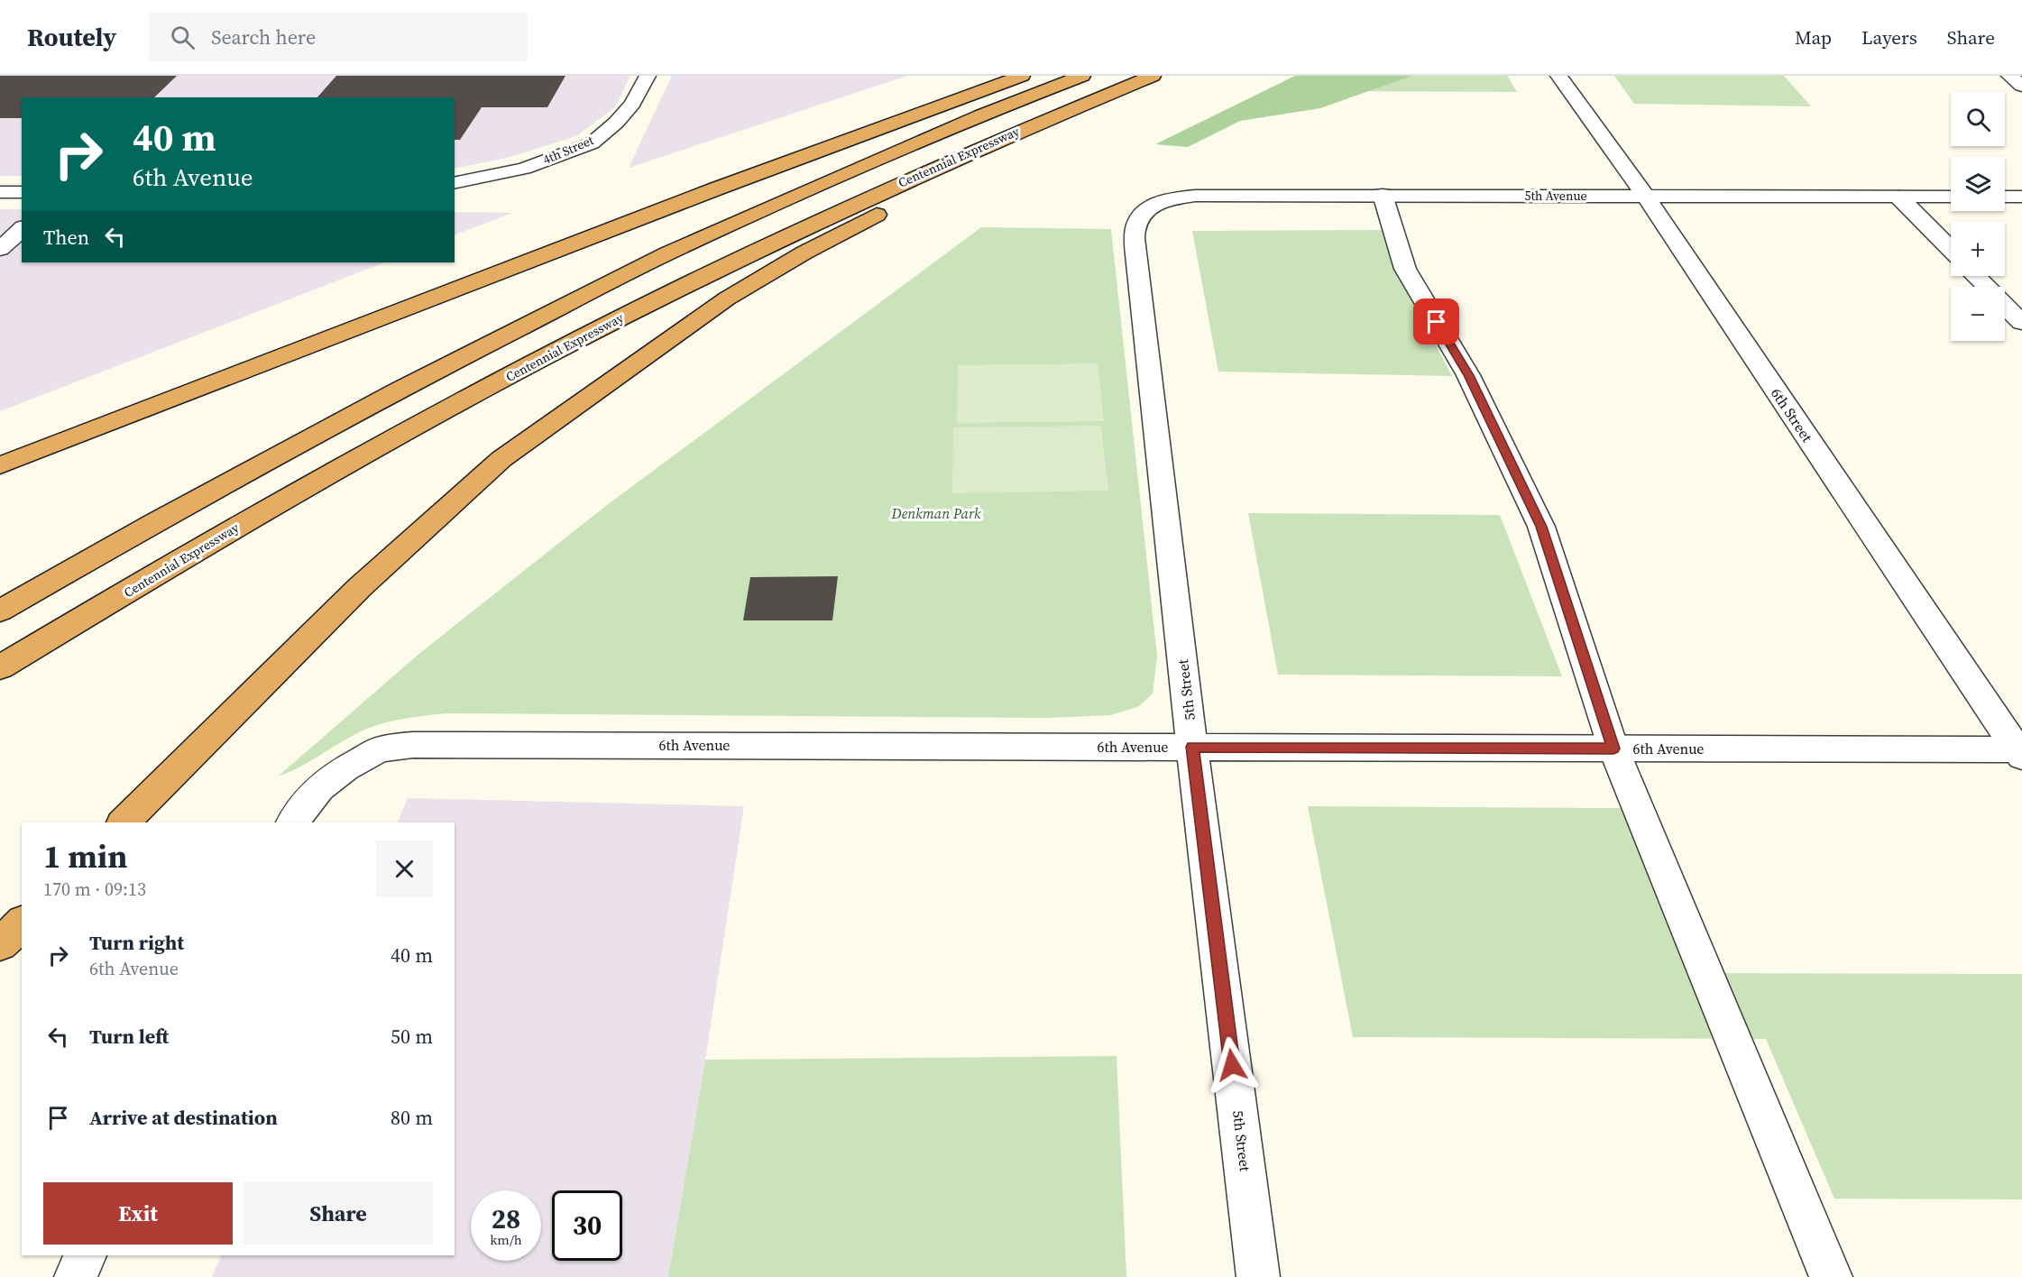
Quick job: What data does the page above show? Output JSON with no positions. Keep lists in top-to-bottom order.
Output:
{
  "streets": {
    "highway": ["Centennial Expressway"],
    "street": [
      "4th Street",
      "5th Avenue",
      "6th Street",
      "5th Street",
      "6th Avenue"
    ]
  },
  "crossings": [
    ["5th Avenue", "6th Street"],
    ["5th Avenue", "5th Street"],
    ["6th Street", "6th Avenue"],
    ["5th Street", "6th Avenue"]
  ],
  "parks": ["Denkman Park"],
  "page": {
    "header": "Routely",
    "search": "Search here",
    "nav": ["Map", "Layers", "Share"],
    "map_buttons": ["+", "−"],
    "turn": ["40 m", "6th Avenue"],
    "then": "Then",
    "heading": ["1 min", "170 m · 09:13"],
    "list": [
      {
        "name": "Turn right",
        "note": "6th Avenue",
        "value": "40 m"
      },
      {
        "name": "Turn left",
        "value": "50 m"
      },
      {
        "name": "Arrive at destination",
        "value": "80 m"
      }
    ],
    "buttons": ["Exit", "Share"],
    "speed": "28 km/h",
    "limit": "30"
  }
}
